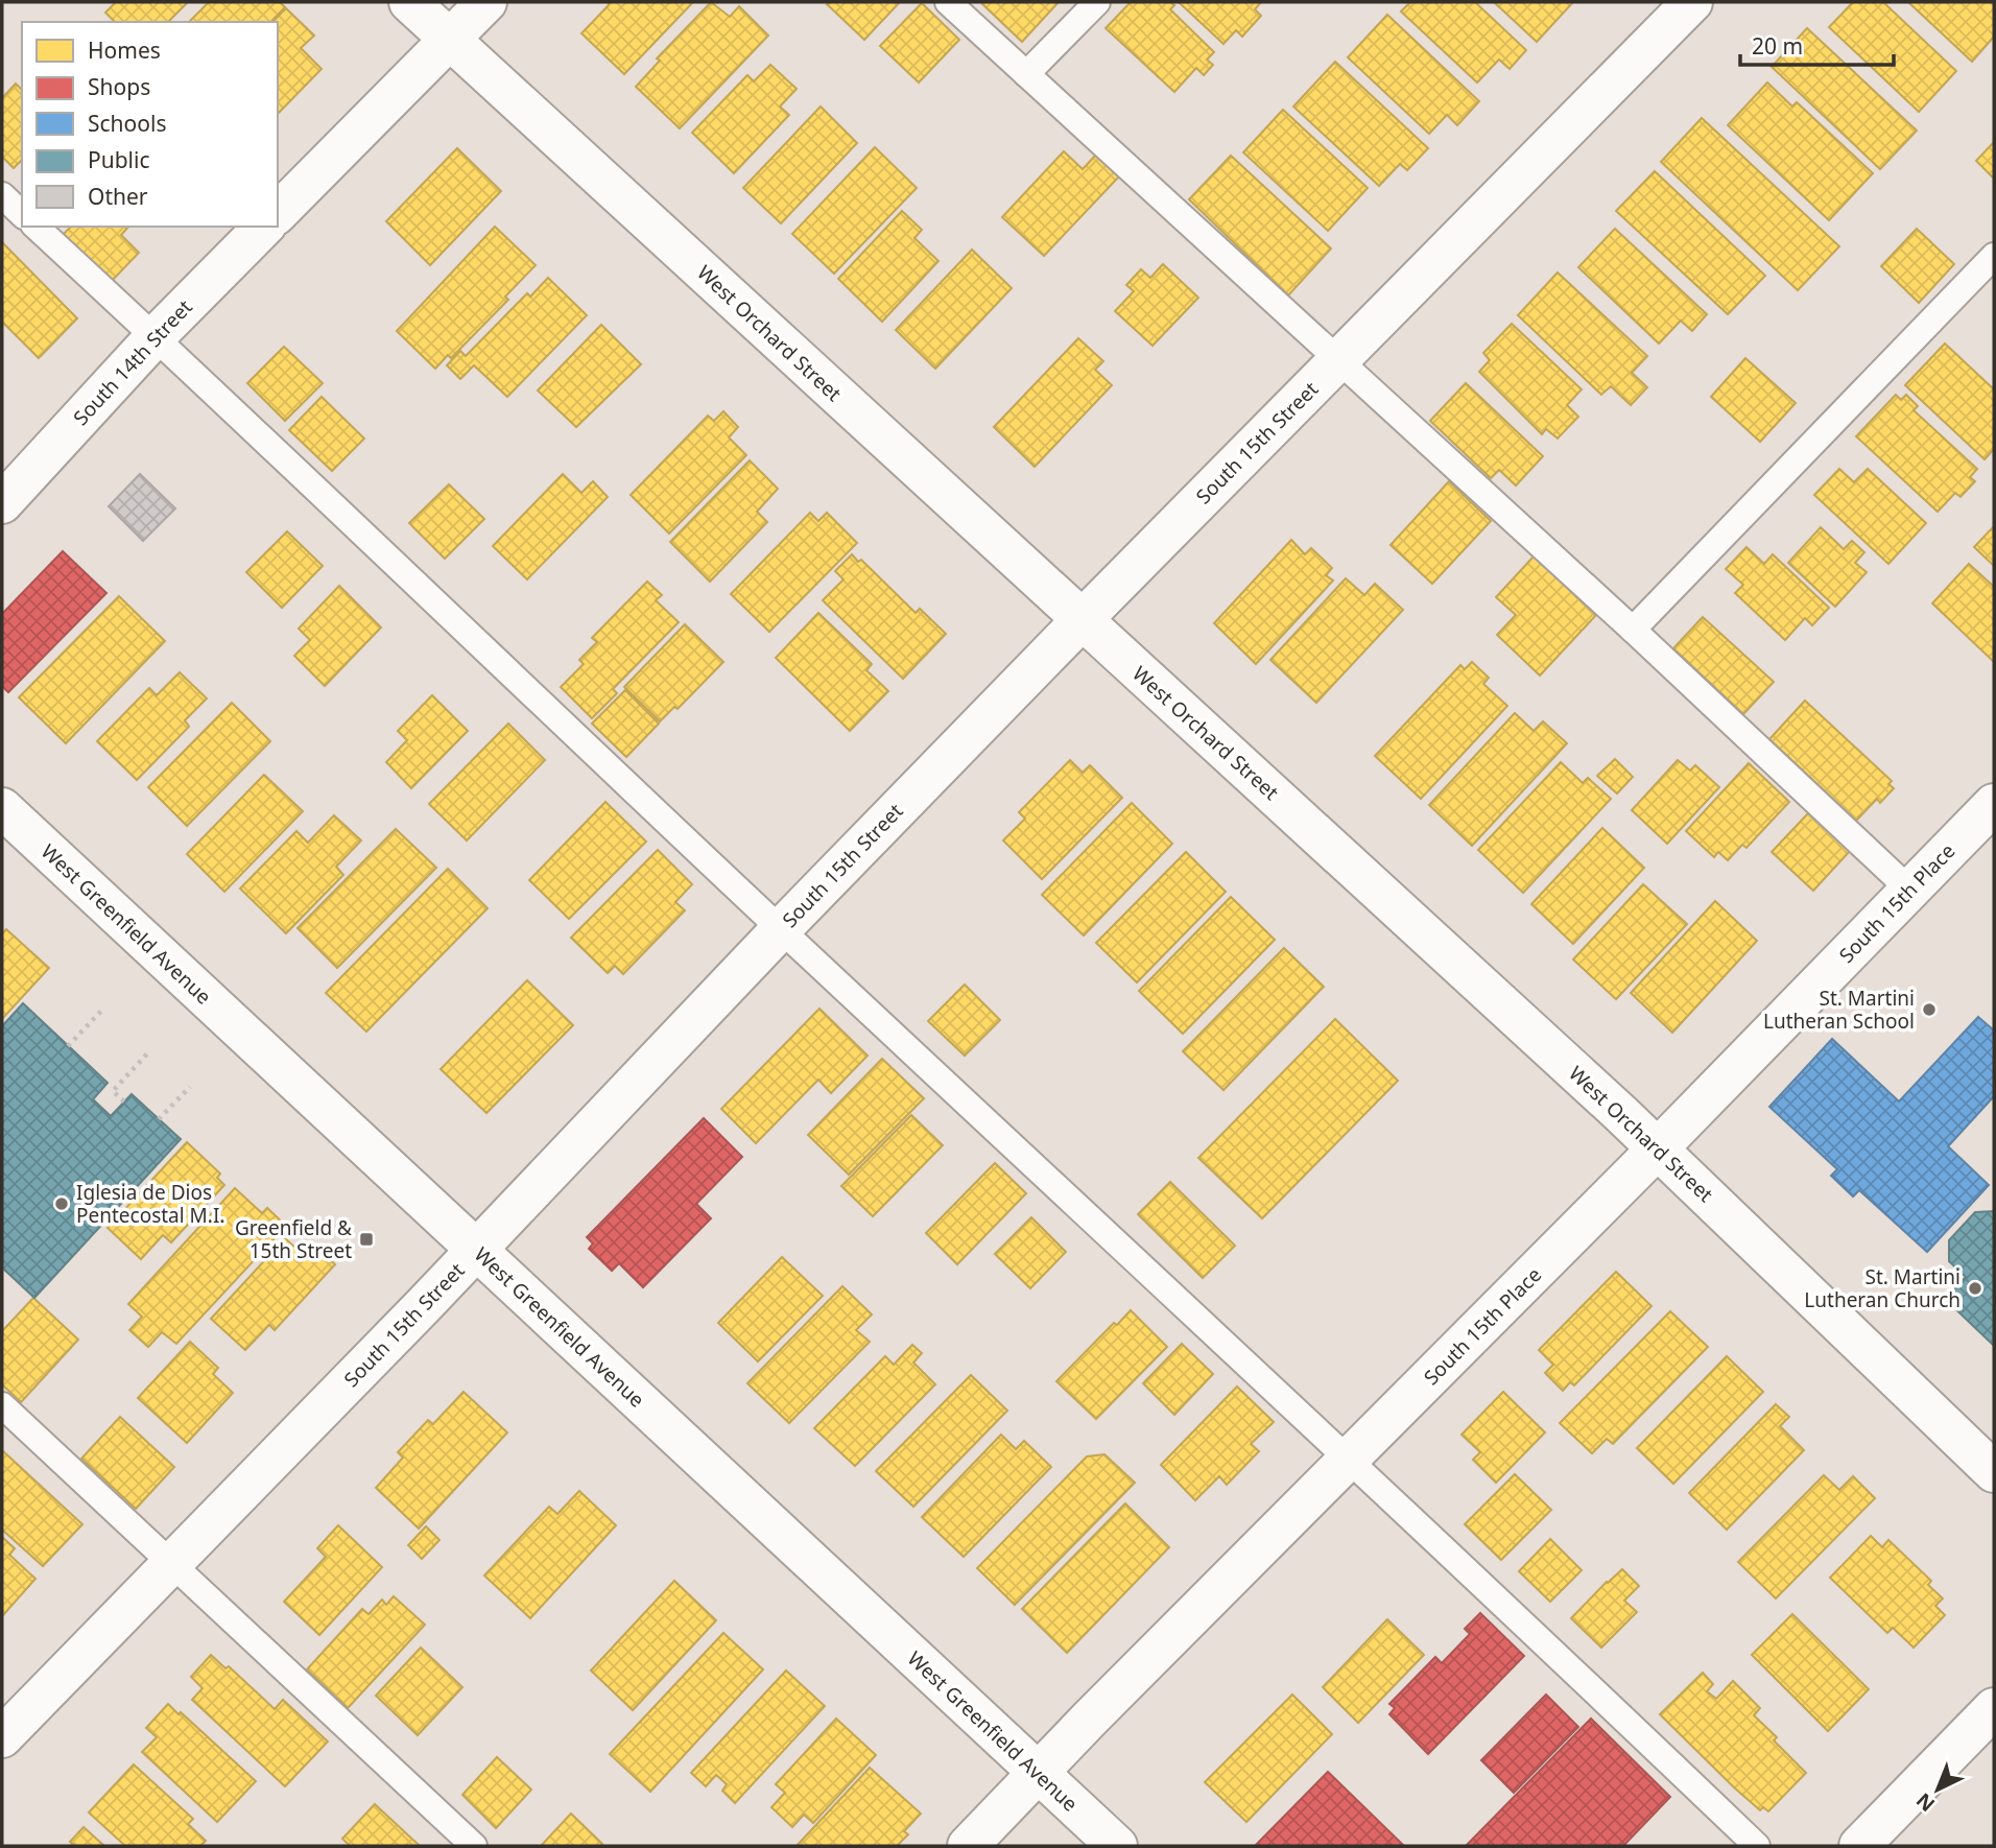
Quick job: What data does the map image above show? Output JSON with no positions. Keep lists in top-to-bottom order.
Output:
{
  "streets": {
    "street": [
      "West Orchard Street",
      "South 14th Street",
      "South 15th Street",
      "South 15th Place",
      "West Greenfield Avenue"
    ]
  },
  "crossings": [
    ["West Orchard Street", "South 15th Street"],
    ["West Orchard Street", "South 15th Place"],
    ["South 15th Street", "West Greenfield Avenue"],
    ["South 15th Place", "West Greenfield Avenue"]
  ],
  "places": {
    "other": ["St. Martini Lutheran School", "Iglesia de Dios Pentecostal M.I.", "St. Martini Lutheran Church"],
    "transit": ["Greenfield & 15th Street"]
  },
  "legend": [
    "Homes",
    "Shops",
    "Schools",
    "Public",
    "Other"
  ],
  "scale_bar": "20 m",
  "north": "bottom left"
}
